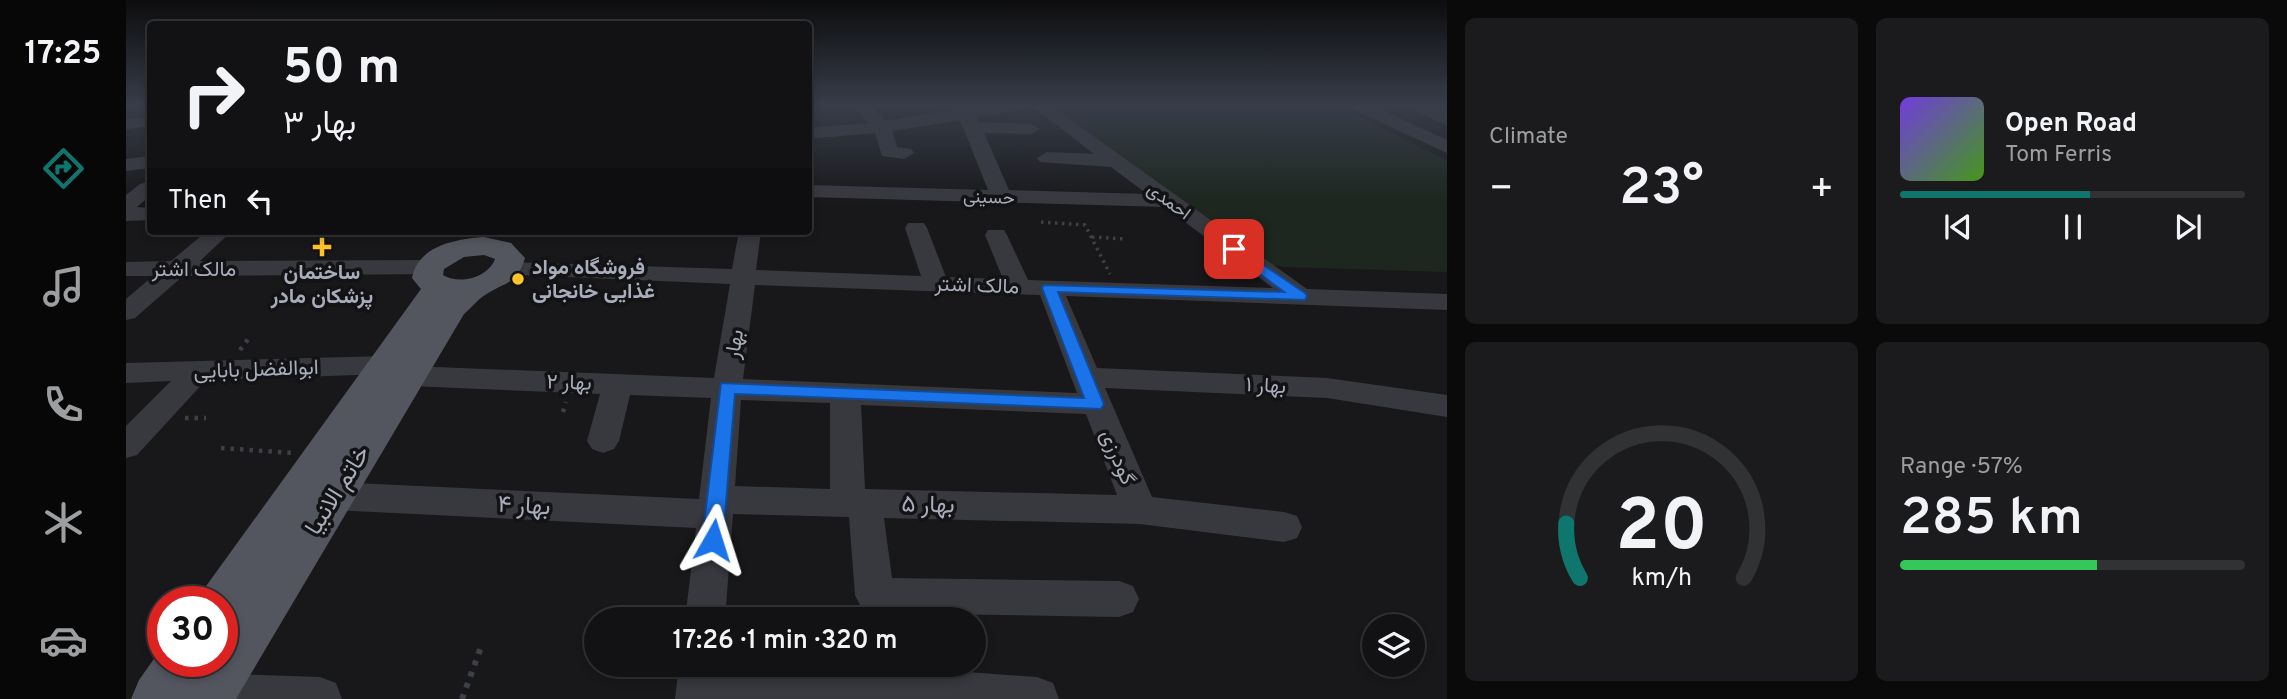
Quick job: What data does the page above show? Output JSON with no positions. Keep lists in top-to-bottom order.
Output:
{
  "streets": {
    "main road": ["خاتم الانبیا"],
    "street": [
      "حسینی",
      "احمدی",
      "مالک اشتر",
      "بهار",
      "ابوالفضل بابایی",
      "بهار ۲",
      "بهار ۱",
      "گودرزی",
      "بهار ۵",
      "بهار ۴"
    ]
  },
  "crossings": [
    ["حسینی", "احمدی"],
    ["احمدی", "مالک اشتر"],
    ["مالک اشتر", "بهار"],
    ["مالک اشتر", "گودرزی"],
    ["مالک اشتر", "خاتم الانبیا"],
    ["بهار", "بهار ۲"],
    ["بهار", "بهار ۵"],
    ["بهار", "بهار ۴"],
    ["ابوالفضل بابایی", "بهار ۲"],
    ["ابوالفضل بابایی", "خاتم الانبیا"],
    ["بهار ۲", "گودرزی"],
    ["بهار ۲", "خاتم الانبیا"],
    ["بهار ۱", "گودرزی"],
    ["گودرزی", "بهار ۵"],
    ["خاتم الانبیا", "بهار ۴"],
    ["بهار ۵", "بهار ۴"]
  ],
  "places": {
    "health": ["ساختمان پزشکان مادر"],
    "other": ["فروشگاه مواد غذایی خانجانی"]
  },
  "page": {
    "tabs": "17:25",
    "tile": [
      "Climate",
      ["Range · 57%", "285 km"]
    ],
    "turn": ["50 m", "بهار ۳"],
    "song": ["Open Road", "Tom Ferris"],
    "heat": ["−", "23°", "+"],
    "then": "Then",
    "limit": "30",
    "trip": "17:26 · 1 min · 320 m",
    "gauge": ["20", "km/h"]
  }
}
